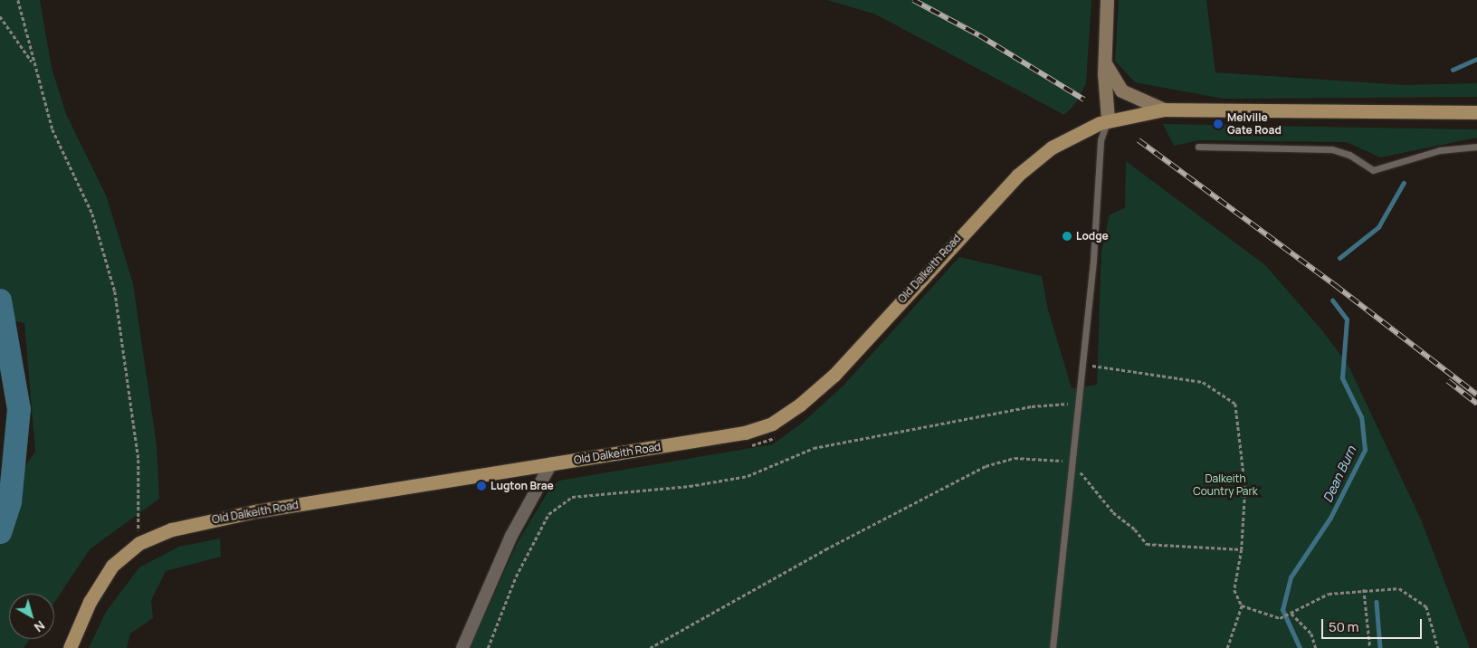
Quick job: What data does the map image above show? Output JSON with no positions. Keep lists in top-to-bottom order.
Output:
{
  "streets": {
    "main road": ["Old Dalkeith Road"]
  },
  "water": ["Dean Burn"],
  "parks": ["Dalkeith Country Park"],
  "places": ["Melville Gate Road", "Lodge", "Lugton Brae"],
  "scale_bar": "50 m",
  "north": "bottom right"
}
